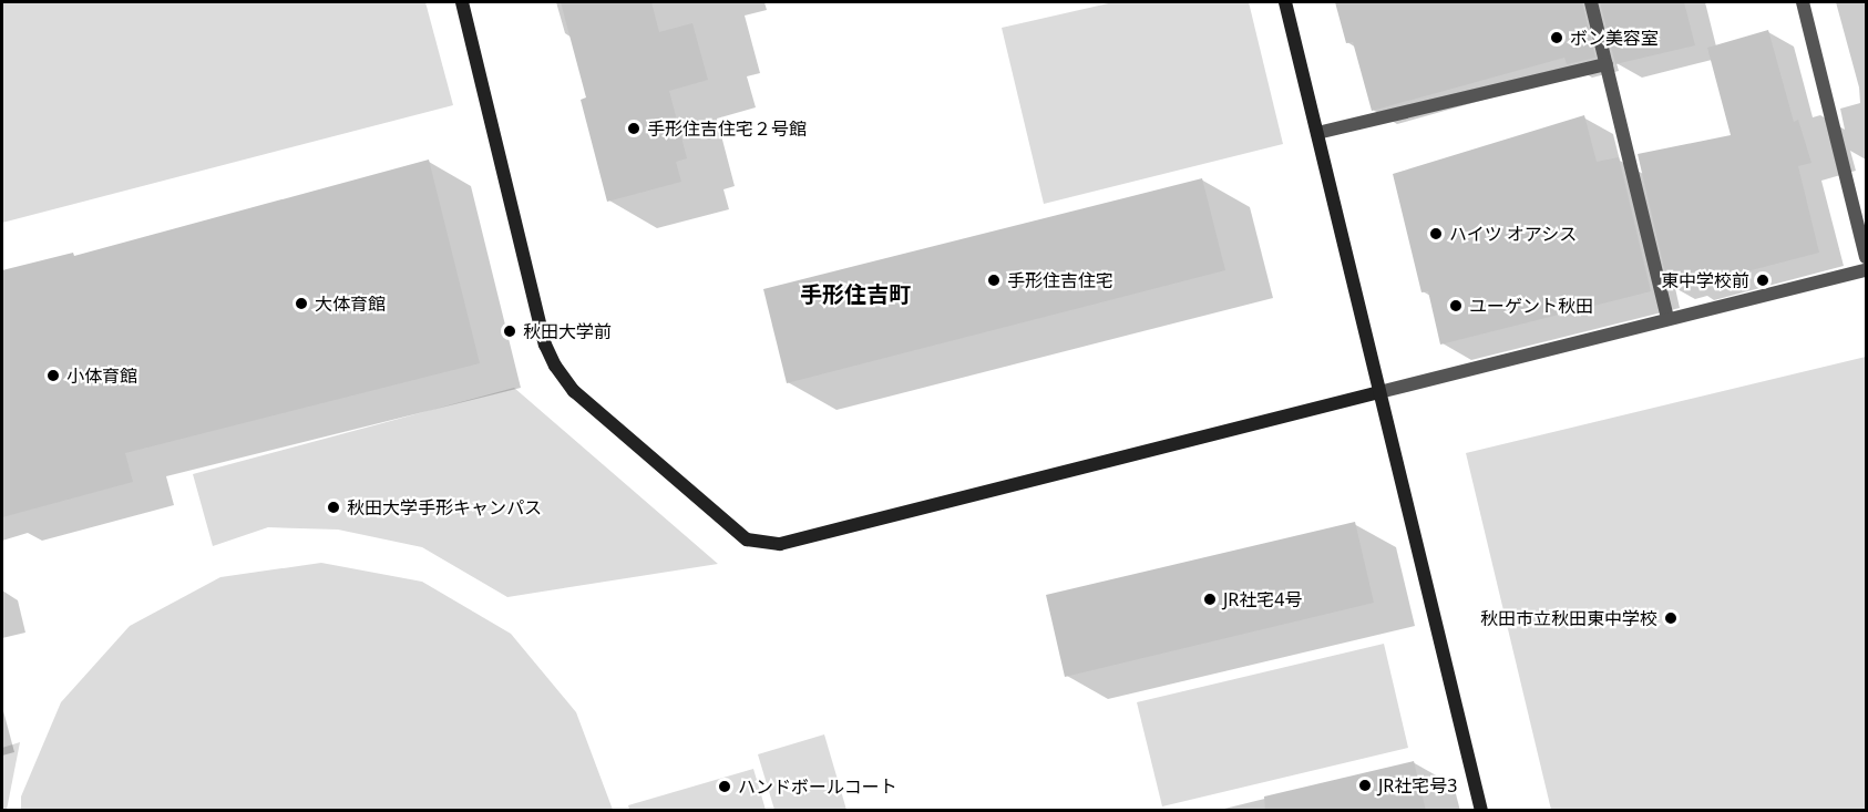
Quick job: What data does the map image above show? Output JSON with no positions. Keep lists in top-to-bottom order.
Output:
{
  "districts": ["手形住吉町"],
  "places": [
    "ボン美容室",
    "手形住吉住宅２号館",
    "ハイツ オアシス",
    "手形住吉住宅",
    "東中学校前",
    "大体育館",
    "ユーゲント秋田",
    "秋田大学前",
    "小体育館",
    "秋田大学手形キャンパス",
    "JR社宅4号",
    "秋田市立秋田東中学校",
    "JR社宅号3",
    "ハンドボールコート"
  ]
}
